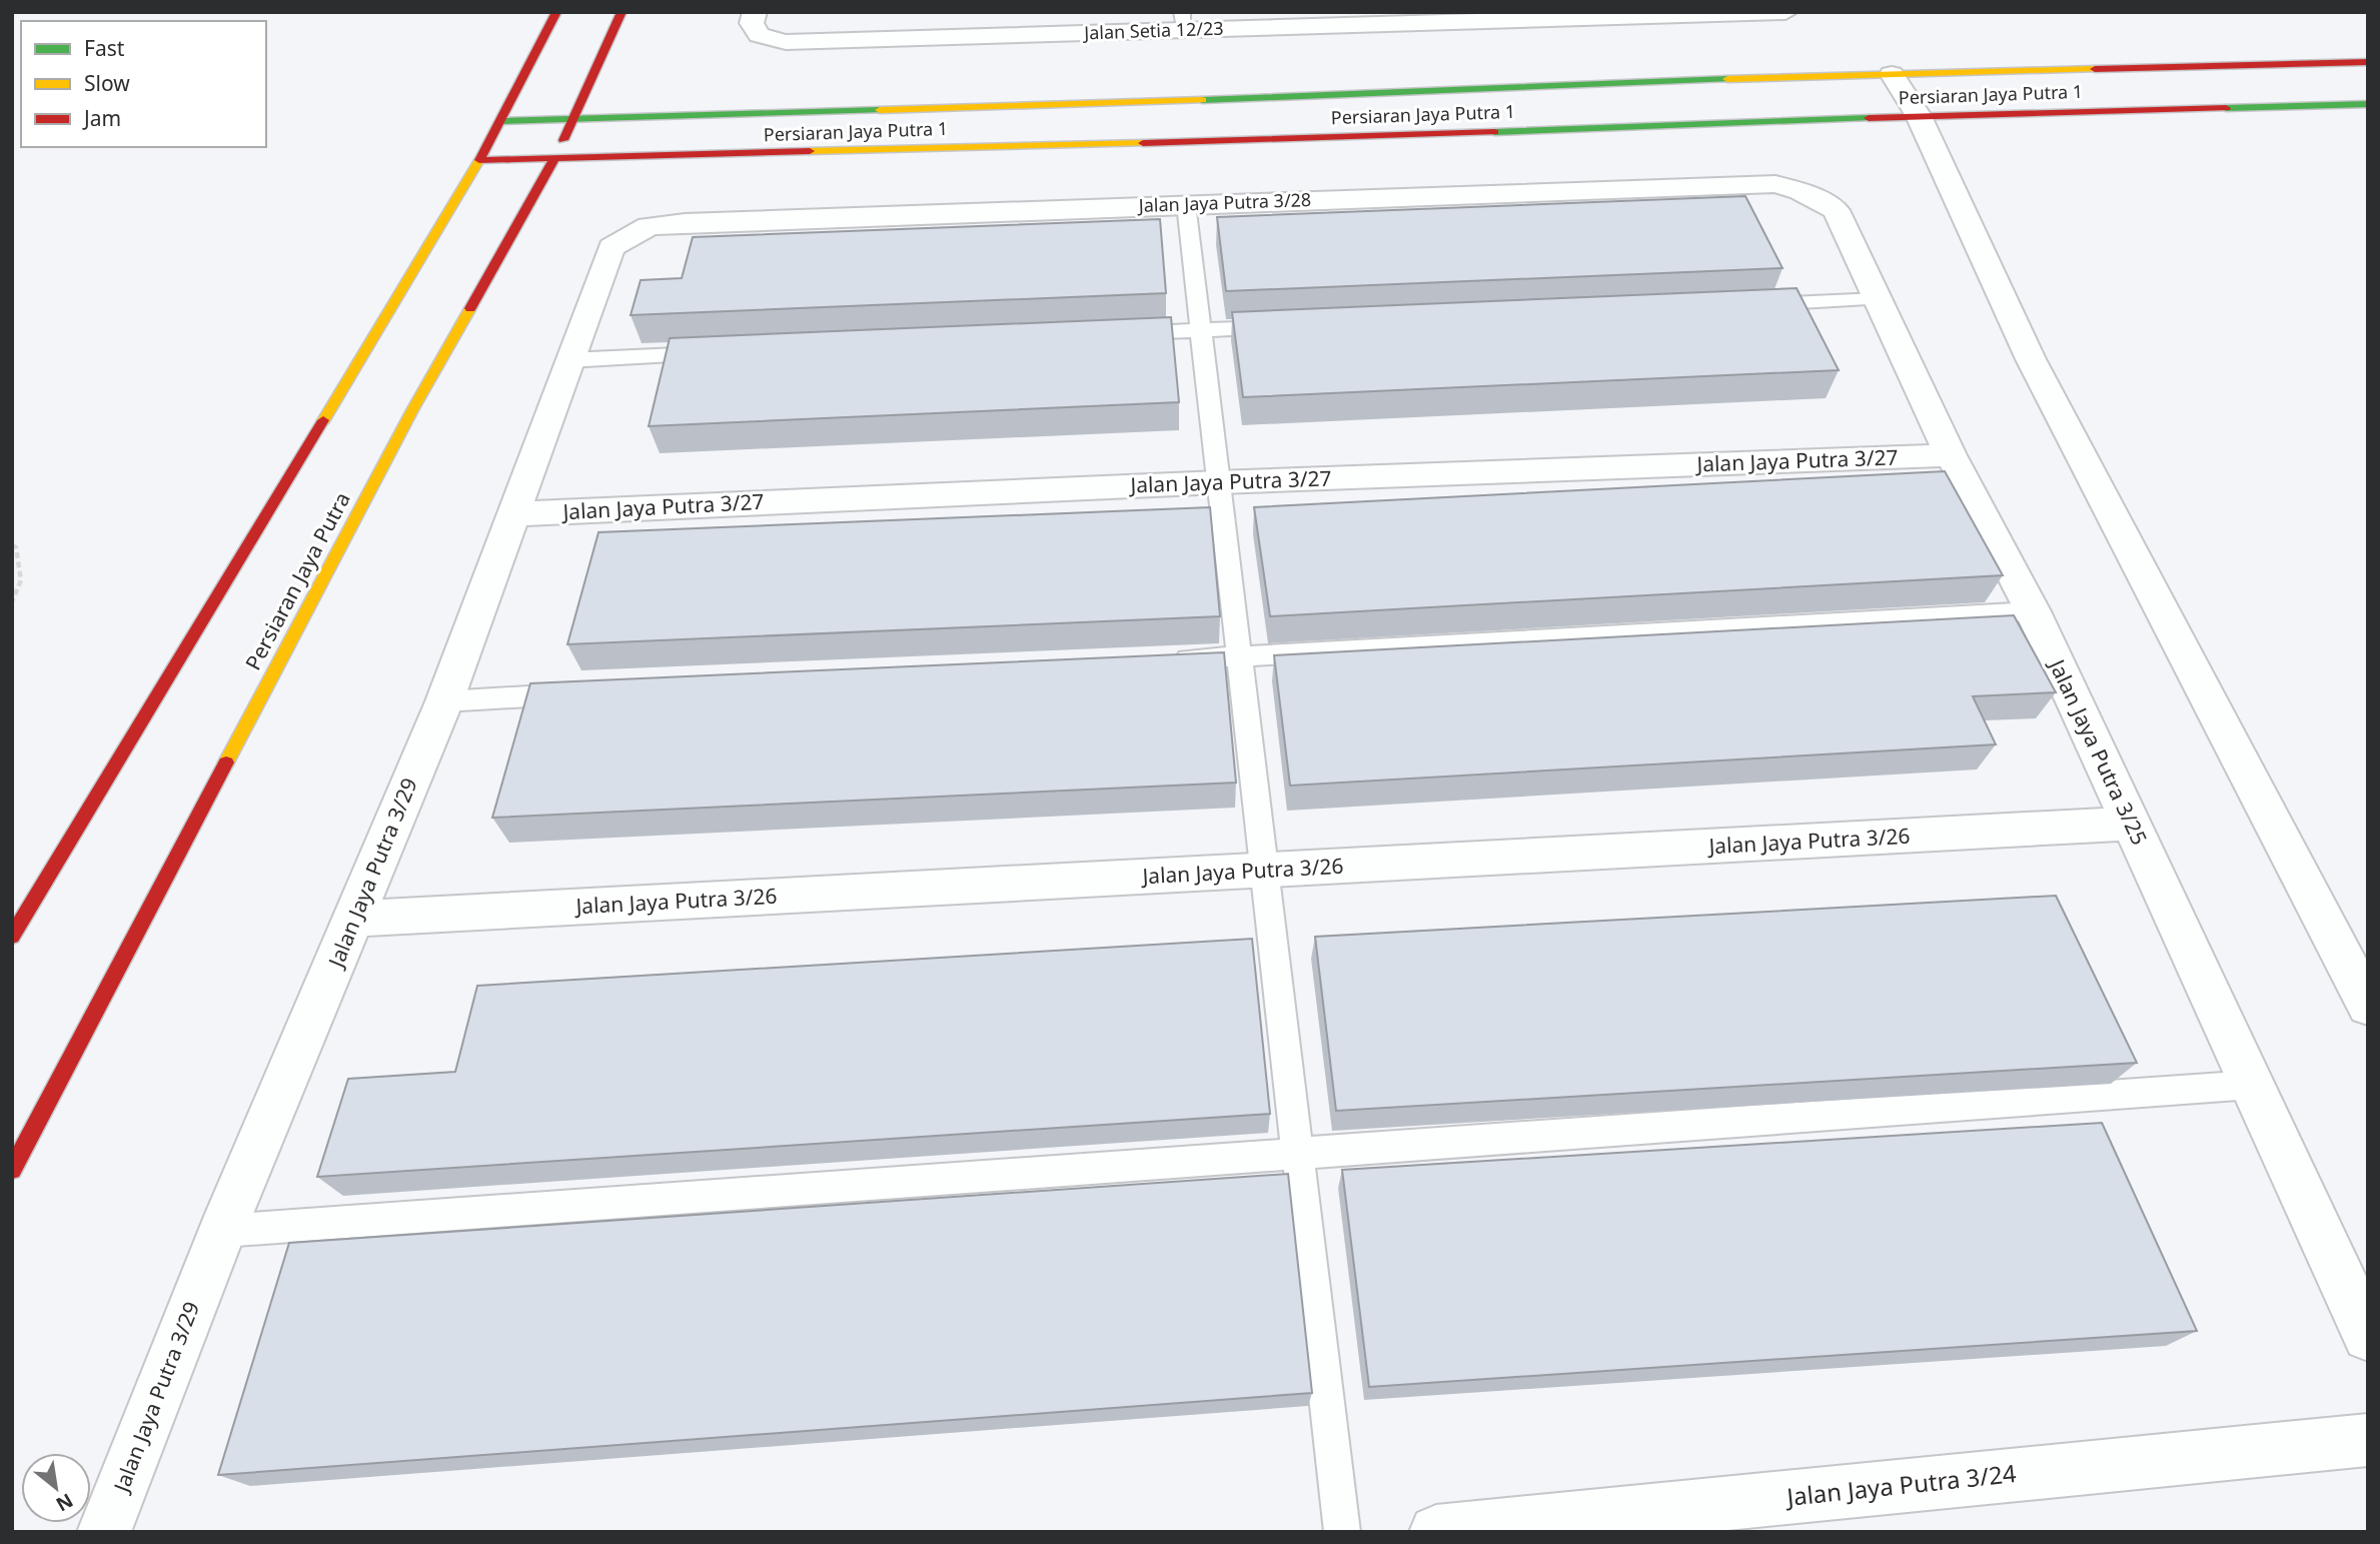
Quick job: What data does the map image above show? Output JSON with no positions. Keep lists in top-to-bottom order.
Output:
{
  "streets": {
    "main road": ["Persiaran Jaya Putra 1", "Persiaran Jaya Putra"],
    "street": [
      "Jalan Setia 12/23",
      "Jalan Jaya Putra 3/28",
      "Jalan Jaya Putra 3/27",
      "Jalan Jaya Putra 3/25",
      "Jalan Jaya Putra 3/26",
      "Jalan Jaya Putra 3/29",
      "Jalan Jaya Putra 3/24"
    ]
  },
  "crossings": [
    ["Persiaran Jaya Putra 1", "Persiaran Jaya Putra"],
    ["Jalan Jaya Putra 3/28", "Jalan Jaya Putra 3/25"],
    ["Jalan Jaya Putra 3/28", "Jalan Jaya Putra 3/29"],
    ["Jalan Jaya Putra 3/27", "Jalan Jaya Putra 3/25"],
    ["Jalan Jaya Putra 3/27", "Jalan Jaya Putra 3/29"],
    ["Jalan Jaya Putra 3/25", "Jalan Jaya Putra 3/26"],
    ["Jalan Jaya Putra 3/26", "Jalan Jaya Putra 3/29"]
  ],
  "legend": ["Fast", "Slow", "Jam"],
  "north": "bottom right"
}
